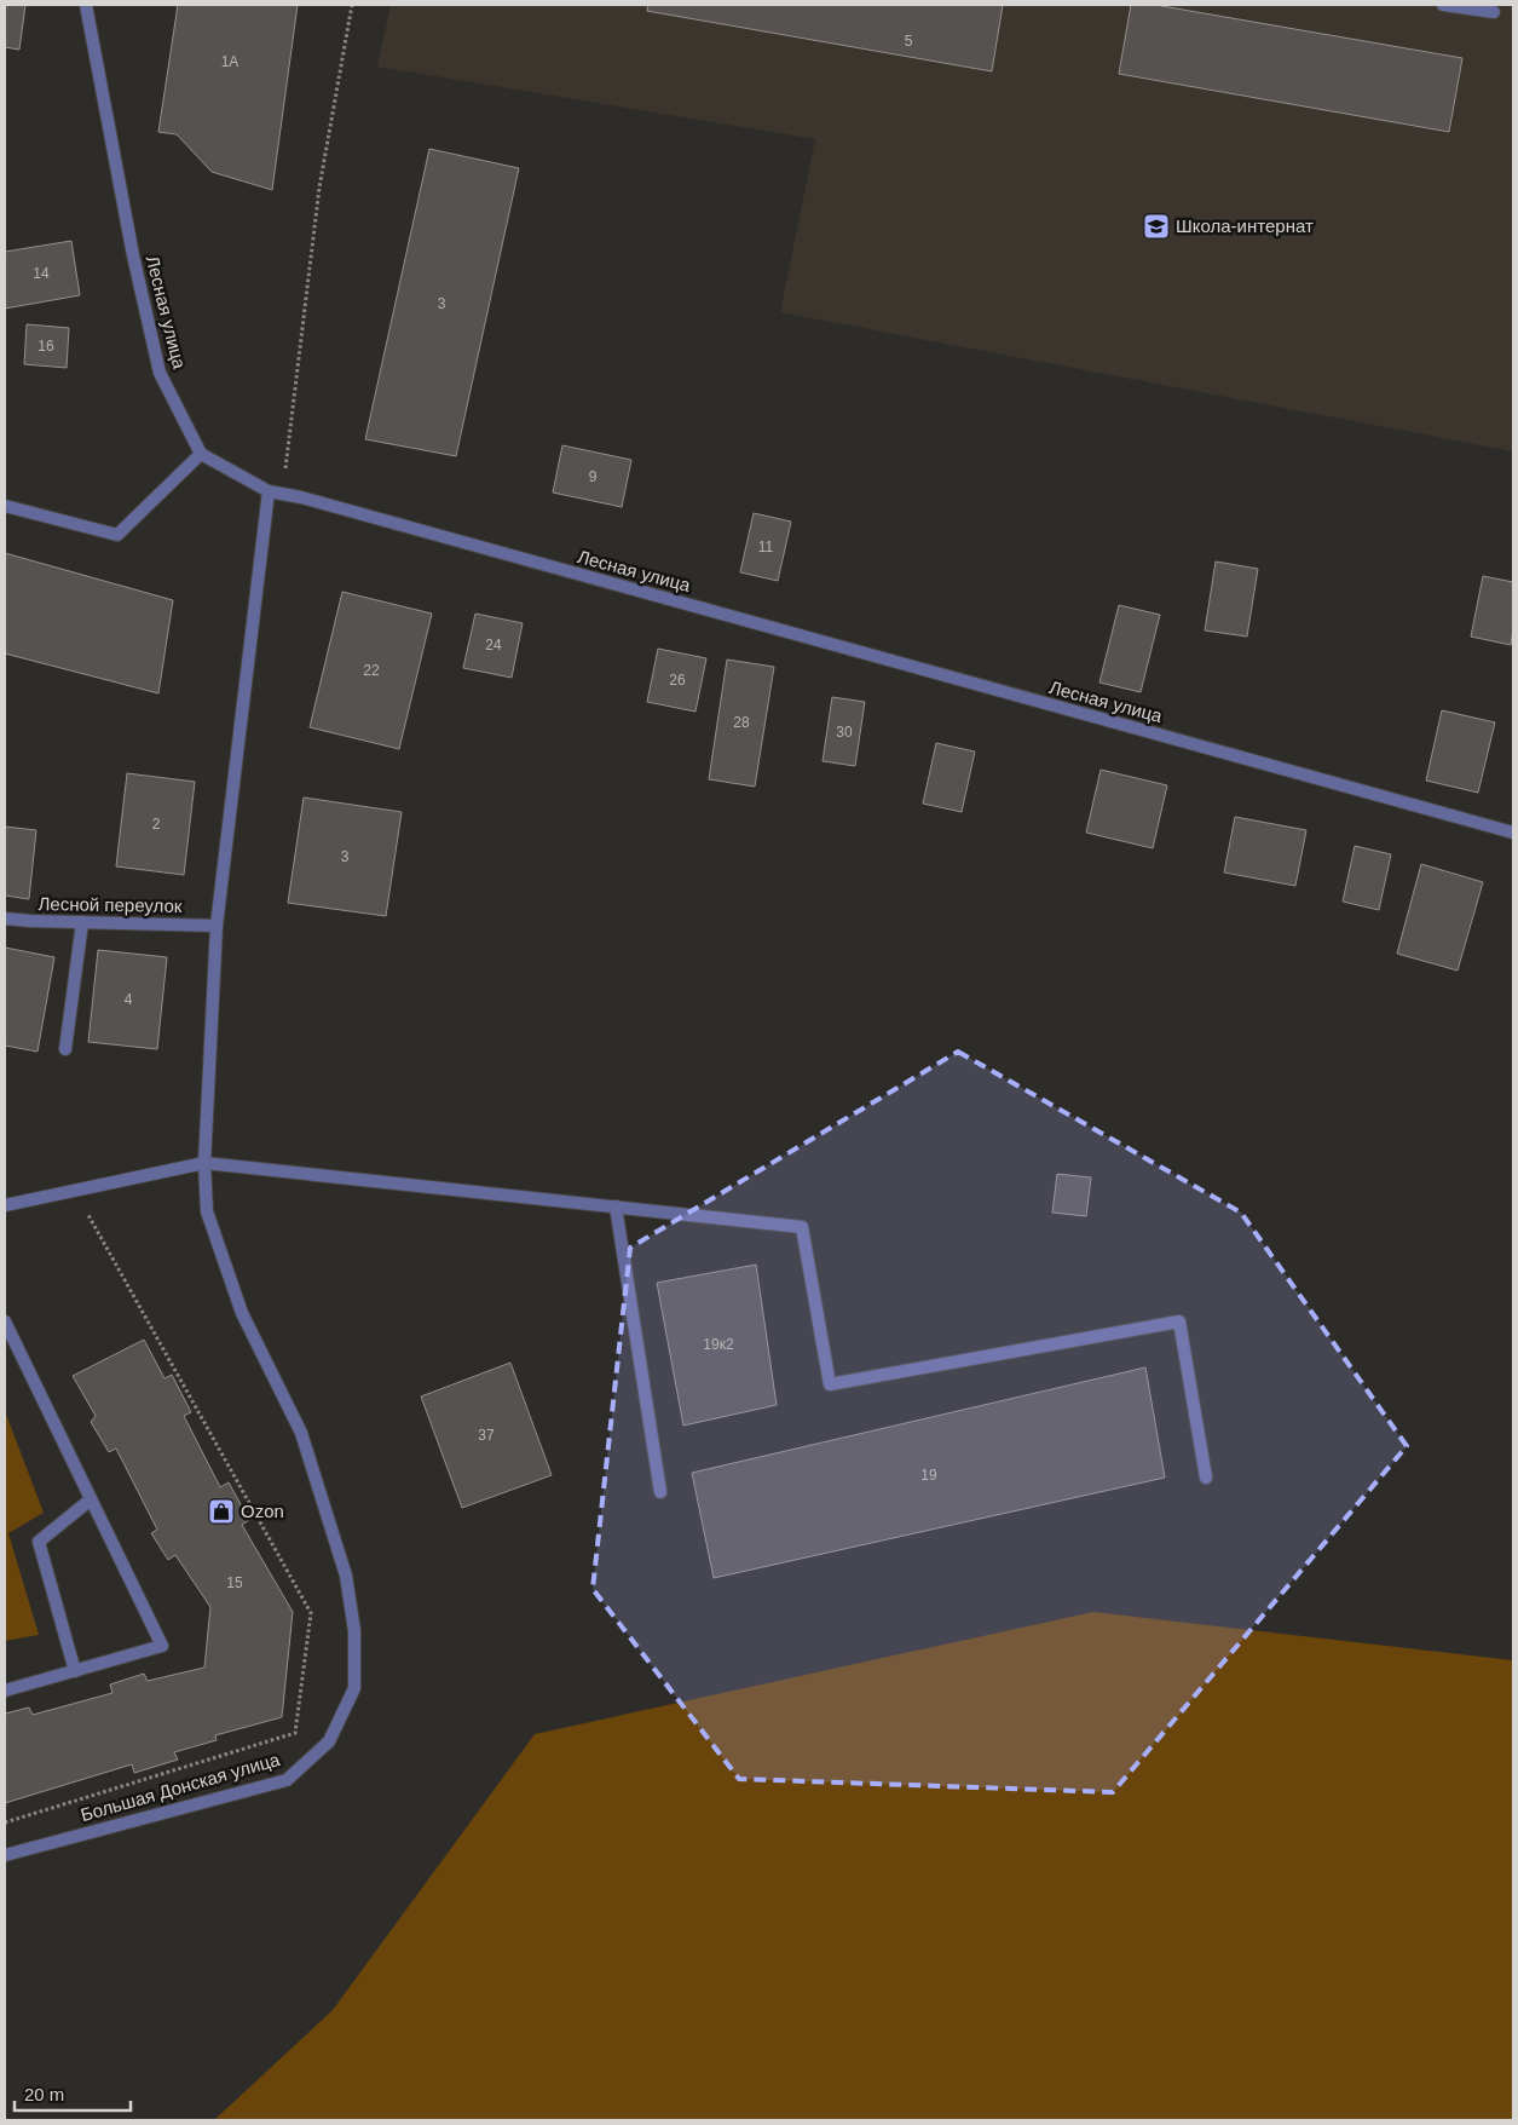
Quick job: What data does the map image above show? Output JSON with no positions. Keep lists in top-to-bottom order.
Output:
{
  "streets": {
    "street": ["Лесная улица", "Лесной переулок", "Большая Донская улица"]
  },
  "crossings": [
    ["Лесная улица", "Большая Донская улица"],
    ["Лесной переулок", "Большая Донская улица"]
  ],
  "places": {
    "school or university": ["Школа-интернат"],
    "shop": ["Ozon"]
  },
  "house_numbers": [
    "5",
    "1А",
    "14",
    "3",
    "16",
    "9",
    "11",
    "24",
    "22",
    "26",
    "28",
    "30",
    "2",
    "3",
    "4",
    "19к2",
    "37",
    "19",
    "15"
  ],
  "scale_bar": "20 m"
}
